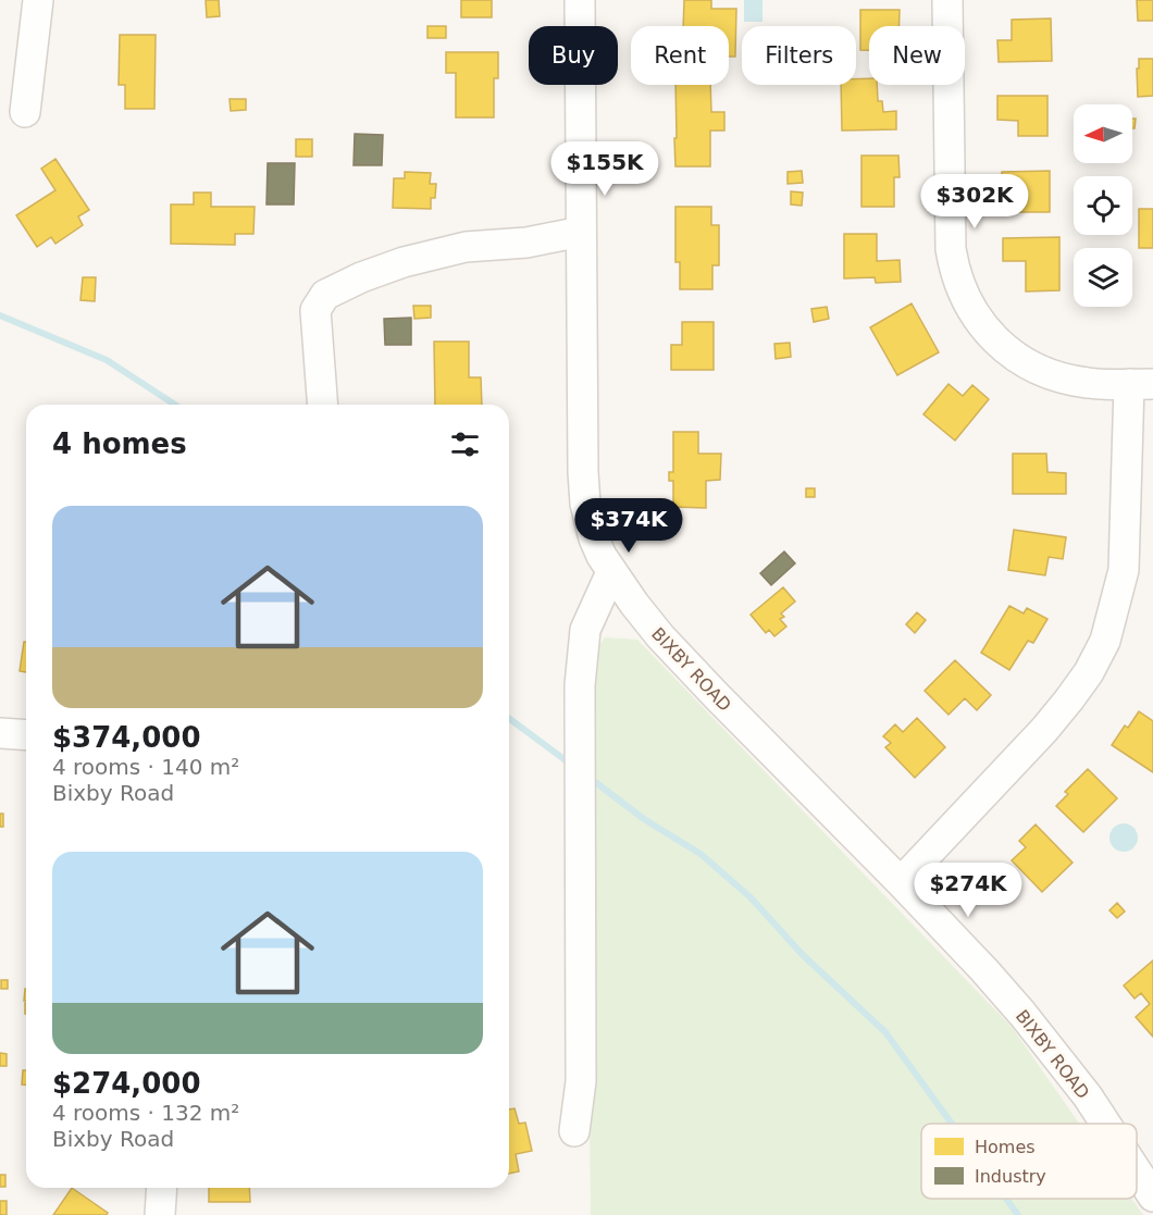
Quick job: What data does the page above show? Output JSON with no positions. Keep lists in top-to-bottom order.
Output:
{
  "streets": {
    "street": ["BIXBY ROAD"]
  },
  "legend": ["Homes", "Industry"],
  "north": "left",
  "page": {
    "chip": [
      "Buy",
      "Rent",
      "Filters",
      "New"
    ],
    "price": [
      "$155K",
      "$302K",
      "$374K",
      "$274K"
    ],
    "heading": "4 homes",
    "list": [
      {
        "name": "$374,000",
        "note": "4 rooms · 140 m² · Bixby Road"
      },
      {
        "name": "$274,000",
        "note": "4 rooms · 132 m² · Bixby Road"
      }
    ]
  }
}
